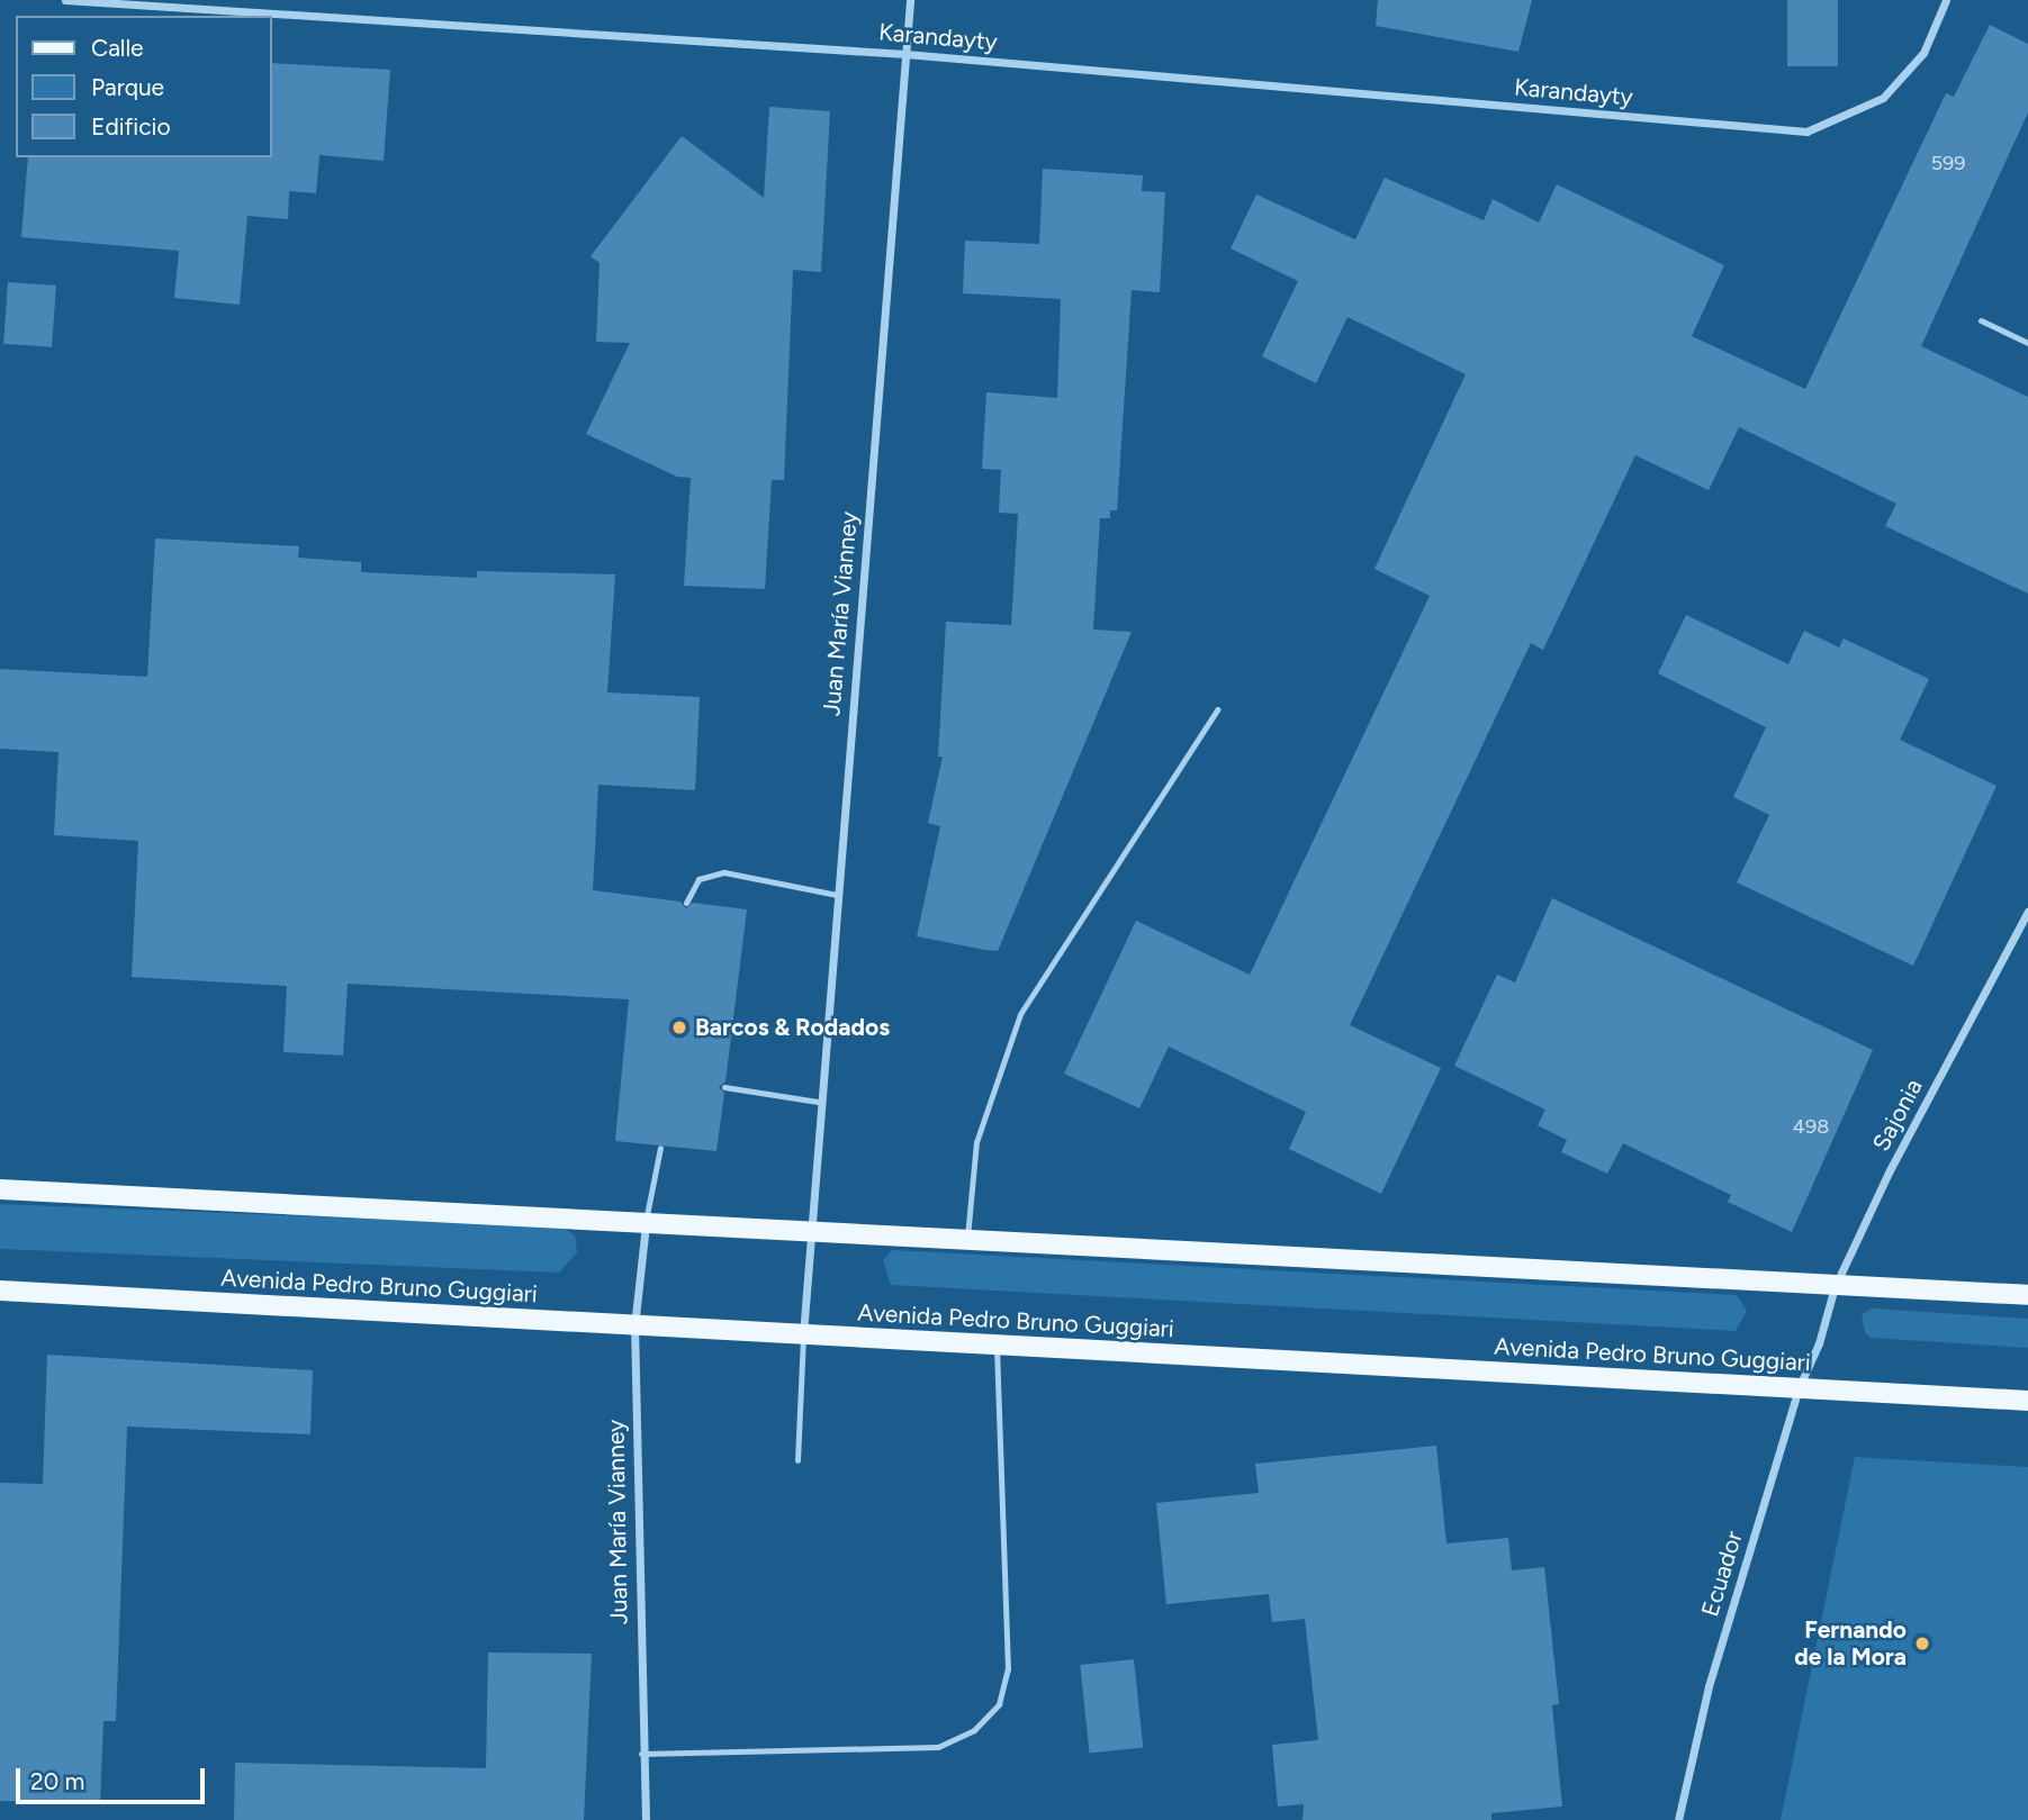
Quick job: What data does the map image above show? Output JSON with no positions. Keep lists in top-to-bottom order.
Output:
{
  "streets": {
    "main road": ["Avenida Pedro Bruno Guggiari"],
    "street": [
      "Karandayty",
      "Juan María Vianney",
      "Sajonia",
      "Ecuador"
    ]
  },
  "crossings": [
    ["Karandayty", "Juan María Vianney"],
    ["Juan María Vianney", "Avenida Pedro Bruno Guggiari"],
    ["Sajonia", "Ecuador"],
    ["Avenida Pedro Bruno Guggiari", "Ecuador"]
  ],
  "places": ["Barcos & Rodados", "Fernando de la Mora"],
  "house_numbers": ["599", "498"],
  "legend": ["Calle", "Parque", "Edificio"],
  "scale_bar": "20 m"
}
